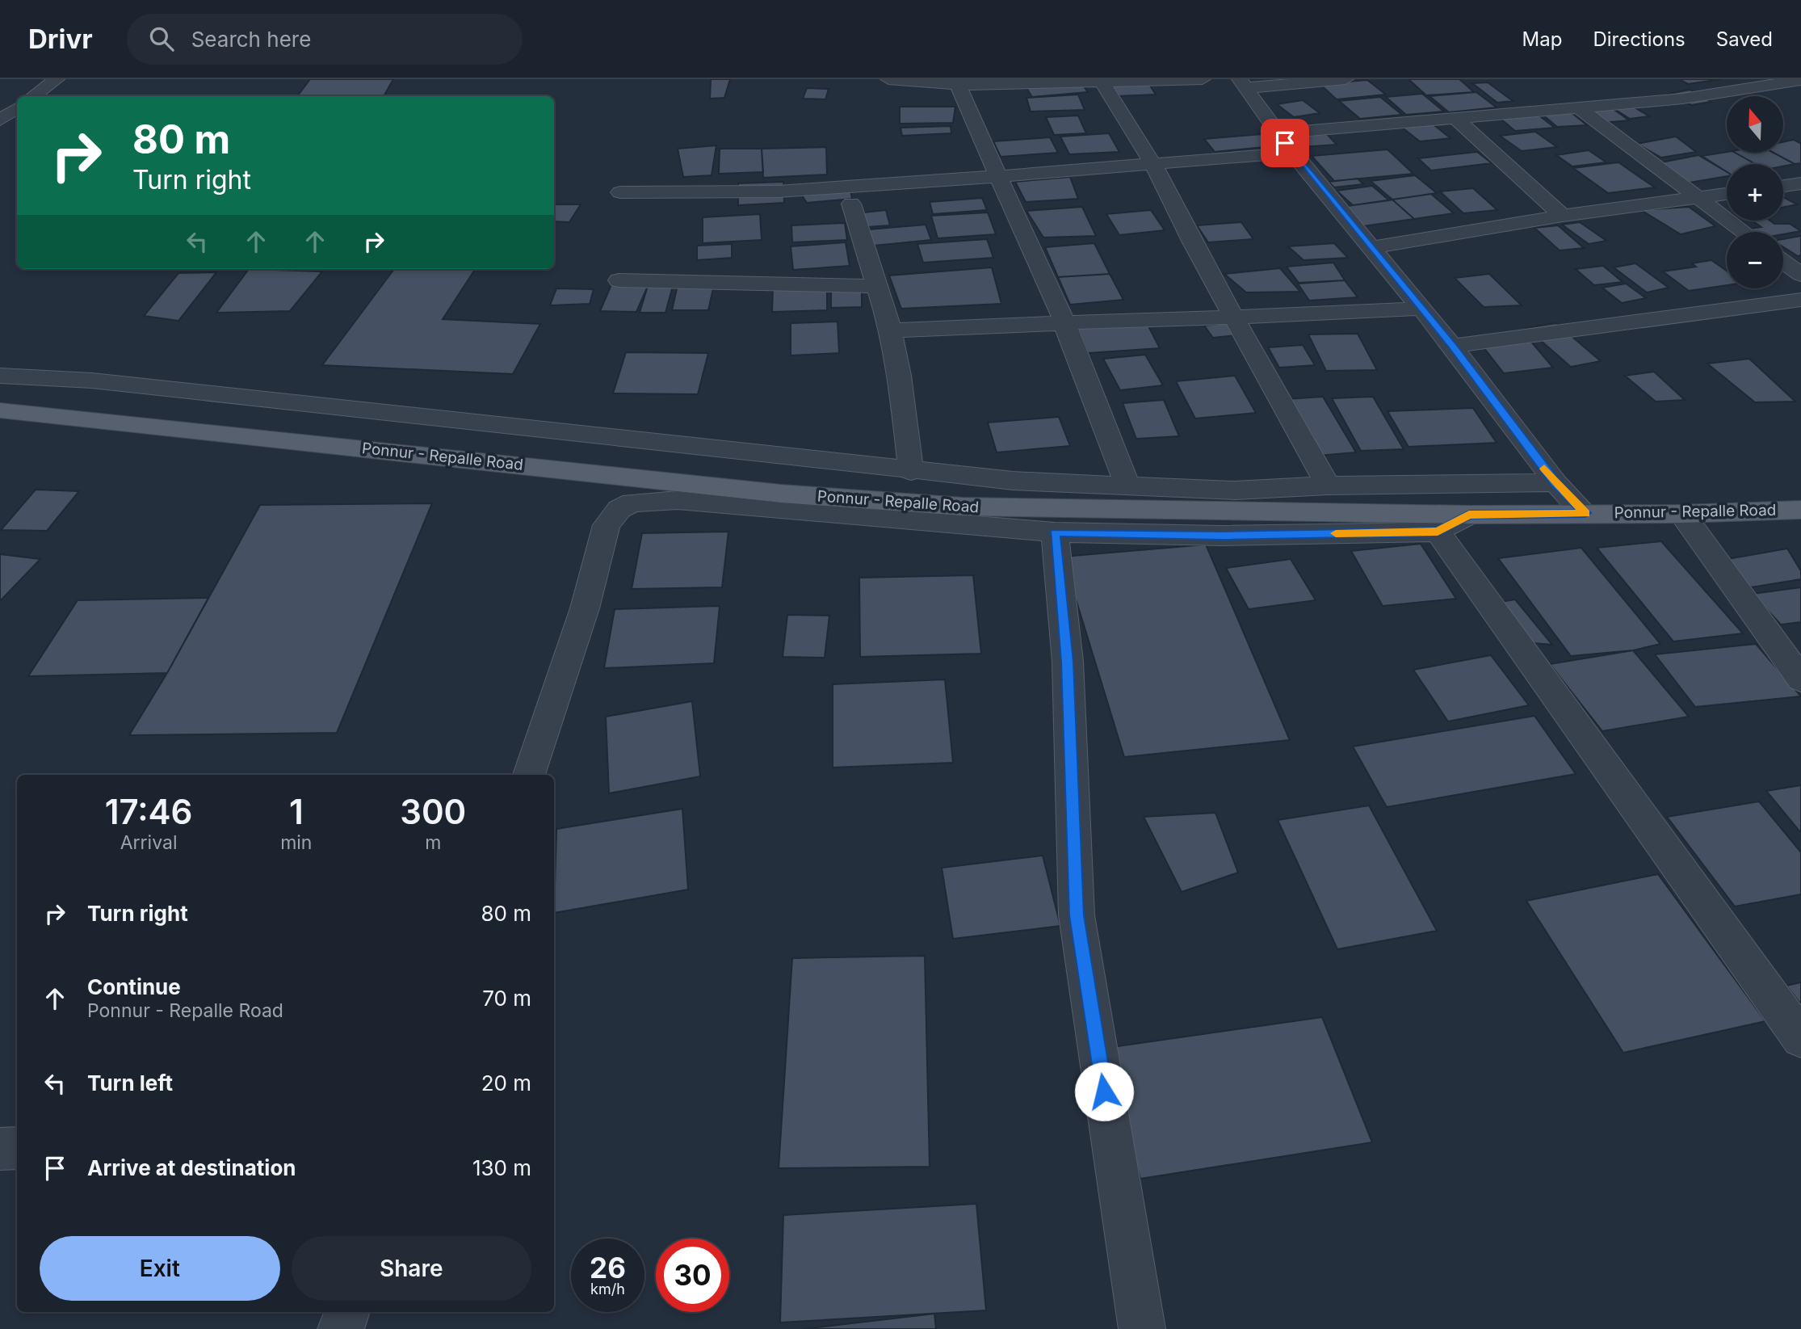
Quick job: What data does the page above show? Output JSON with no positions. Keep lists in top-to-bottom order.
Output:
{
  "streets": {
    "main road": ["Ponnur - Repalle Road"]
  },
  "north": "top",
  "page": {
    "header": "Drivr",
    "search": "Search here",
    "nav": ["Map", "Directions", "Saved"],
    "map_buttons": ["+", "−"],
    "turn": ["80 m", "Turn right"],
    "eta": [
      "17:46",
      "Arrival",
      "1",
      "min",
      "300",
      "m"
    ],
    "list": [
      {
        "name": "Turn right",
        "value": "80 m"
      },
      {
        "name": "Continue",
        "note": "Ponnur - Repalle Road",
        "value": "70 m"
      },
      {
        "name": "Turn left",
        "value": "20 m"
      },
      {
        "name": "Arrive at destination",
        "value": "130 m"
      }
    ],
    "buttons": ["Exit", "Share"],
    "speed": "26 km/h",
    "limit": "30"
  }
}
